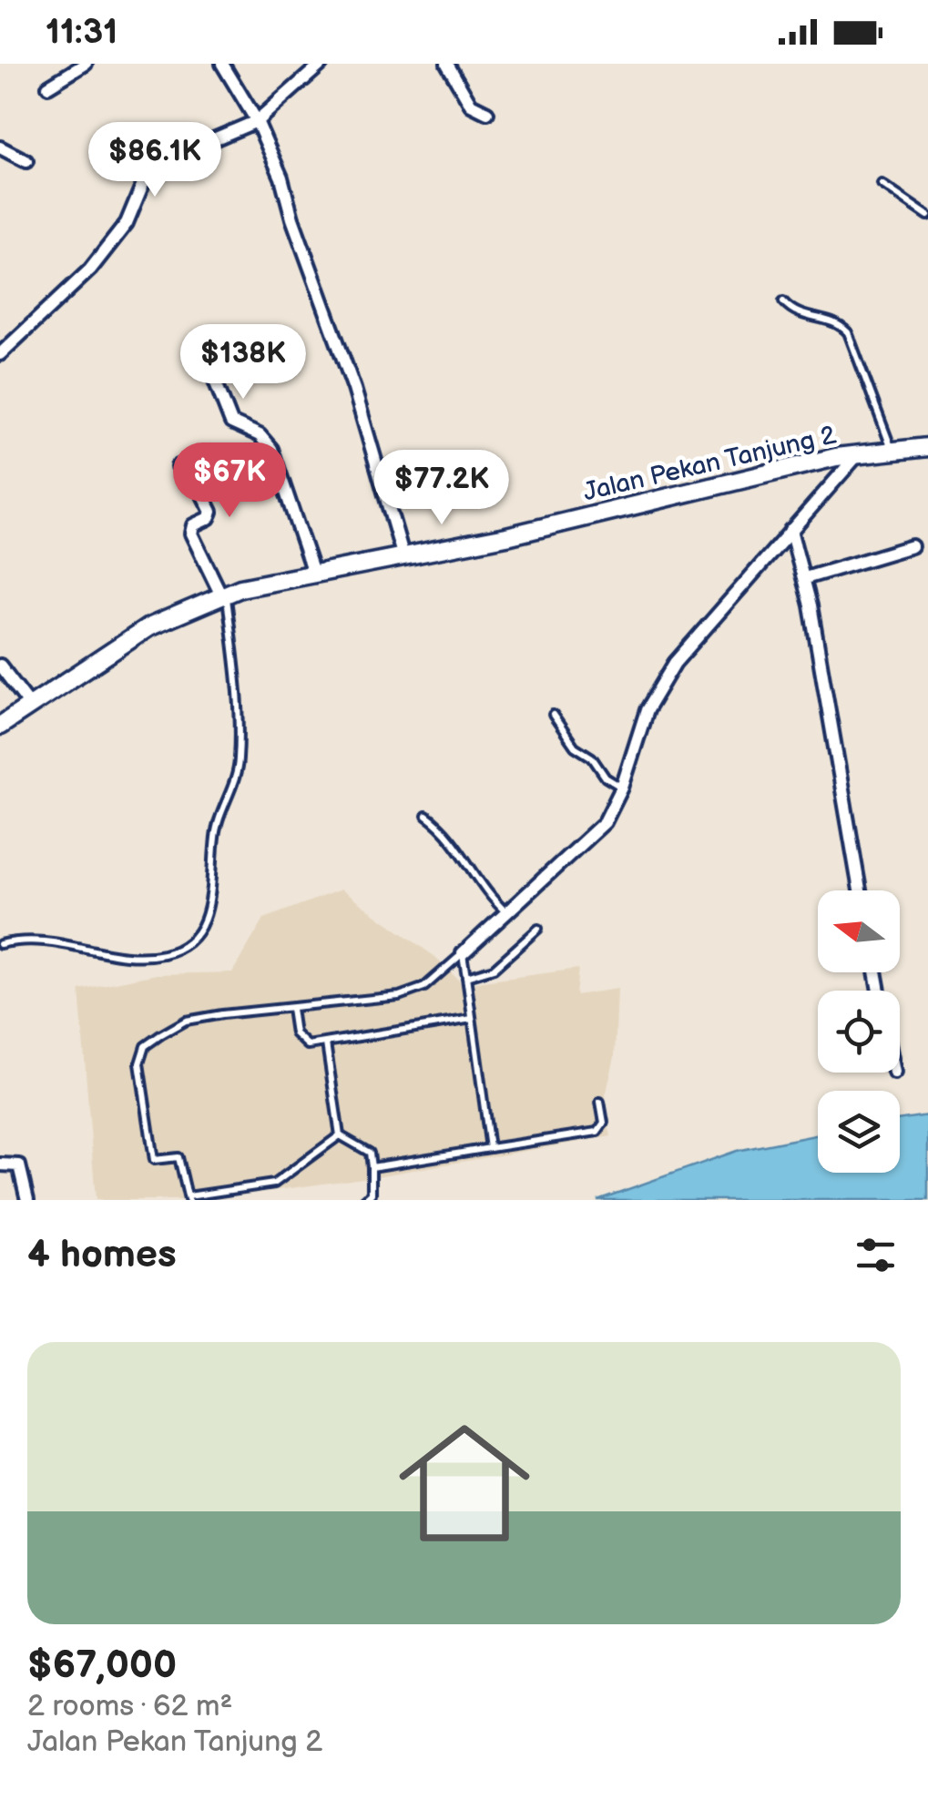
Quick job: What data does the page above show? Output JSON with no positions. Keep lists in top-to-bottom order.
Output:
{
  "streets": {
    "street": ["Jalan Pekan Tanjung 2"]
  },
  "north": "left",
  "page": {
    "status": "11:31",
    "price": [
      "$86.1K",
      "$138K",
      "$67K",
      "$77.2K"
    ],
    "heading": "4 homes",
    "list": [
      {
        "name": "$67,000",
        "note": "2 rooms · 62 m² · Jalan Pekan Tanjung 2"
      }
    ]
  }
}
